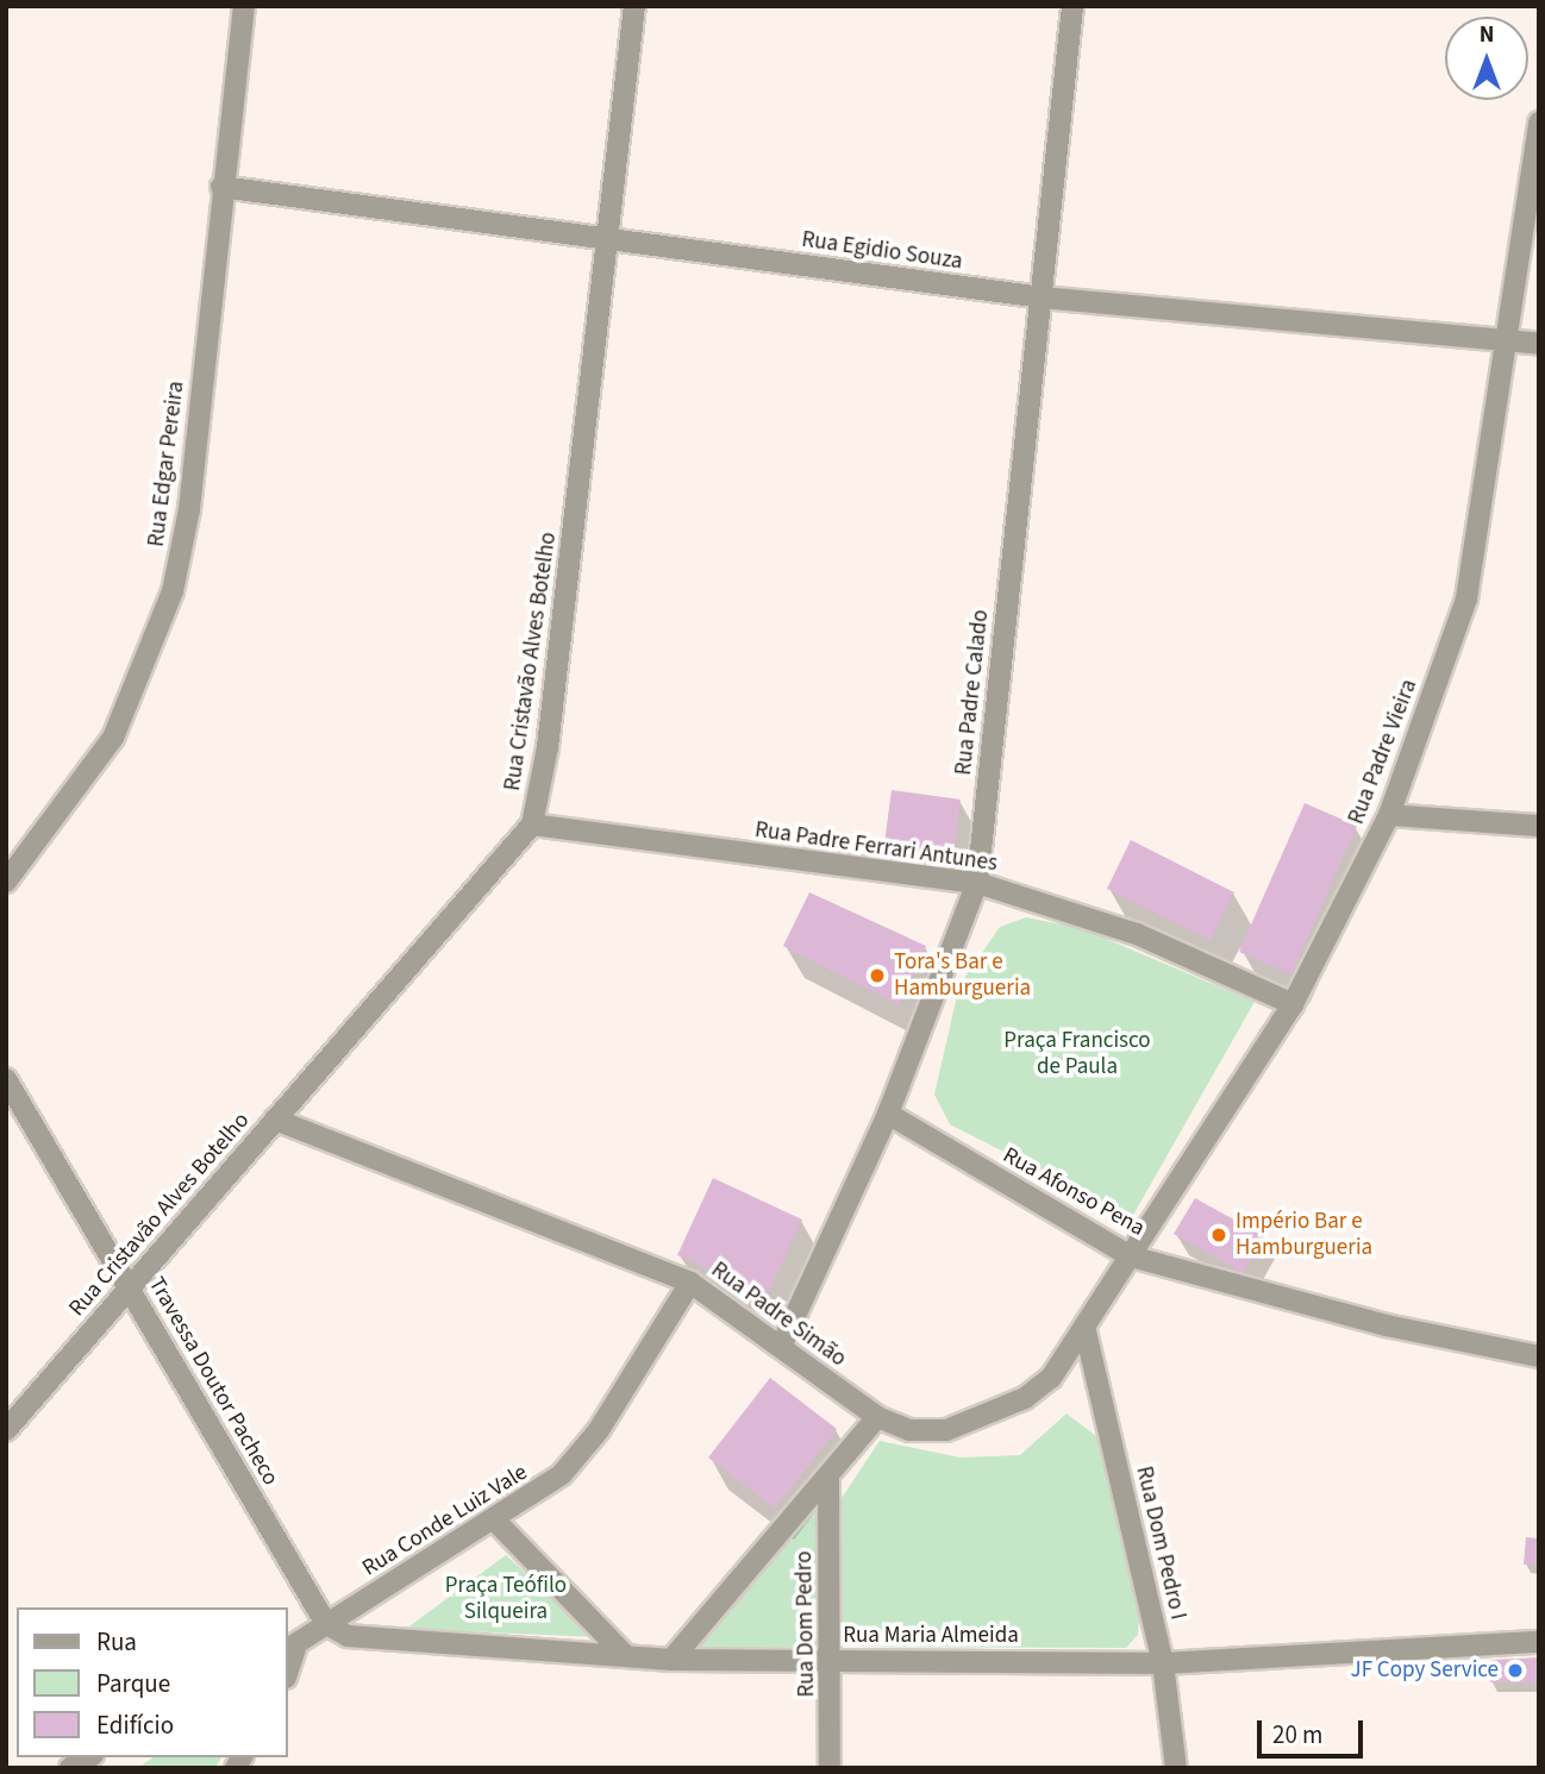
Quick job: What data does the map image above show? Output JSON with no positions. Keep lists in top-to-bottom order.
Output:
{
  "streets": {
    "street": [
      "Rua Egidio Souza",
      "Rua Edgar Pereira",
      "Rua Cristavão Alves Botelho",
      "Rua Padre Calado",
      "Rua Padre Vieira",
      "Rua Padre Ferrari Antunes",
      "Rua Afonso Pena",
      "Rua Padre Simão",
      "Travessa Doutor Pacheco",
      "Rua Conde Luiz Vale",
      "Rua Dom Pedro I",
      "Rua Dom Pedro",
      "Rua Maria Almeida"
    ]
  },
  "crossings": [
    ["Rua Egidio Souza", "Rua Edgar Pereira"],
    ["Rua Egidio Souza", "Rua Cristavão Alves Botelho"],
    ["Rua Egidio Souza", "Rua Padre Calado"],
    ["Rua Egidio Souza", "Rua Padre Vieira"],
    ["Rua Cristavão Alves Botelho", "Rua Padre Ferrari Antunes"],
    ["Rua Cristavão Alves Botelho", "Rua Padre Simão"],
    ["Rua Cristavão Alves Botelho", "Travessa Doutor Pacheco"],
    ["Rua Padre Calado", "Rua Padre Ferrari Antunes"],
    ["Rua Padre Calado", "Rua Afonso Pena"],
    ["Rua Padre Calado", "Rua Padre Simão"],
    ["Rua Padre Vieira", "Rua Padre Ferrari Antunes"],
    ["Rua Padre Vieira", "Rua Afonso Pena"],
    ["Rua Padre Vieira", "Rua Padre Simão"],
    ["Rua Padre Vieira", "Rua Dom Pedro I"],
    ["Rua Padre Simão", "Rua Conde Luiz Vale"],
    ["Rua Padre Simão", "Rua Dom Pedro I"],
    ["Travessa Doutor Pacheco", "Rua Conde Luiz Vale"],
    ["Travessa Doutor Pacheco", "Rua Maria Almeida"],
    ["Rua Conde Luiz Vale", "Rua Maria Almeida"],
    ["Rua Dom Pedro I", "Rua Maria Almeida"],
    ["Rua Dom Pedro", "Rua Maria Almeida"]
  ],
  "parks": ["Praça Francisco de Paula", "Praça Teófilo Silqueira"],
  "places": ["Tora's Bar e Hamburgueria", "Império Bar e Hamburgueria", "JF Copy Service"],
  "legend": ["Rua", "Parque", "Edifício"],
  "scale_bar": "20 m",
  "north": "top"
}
